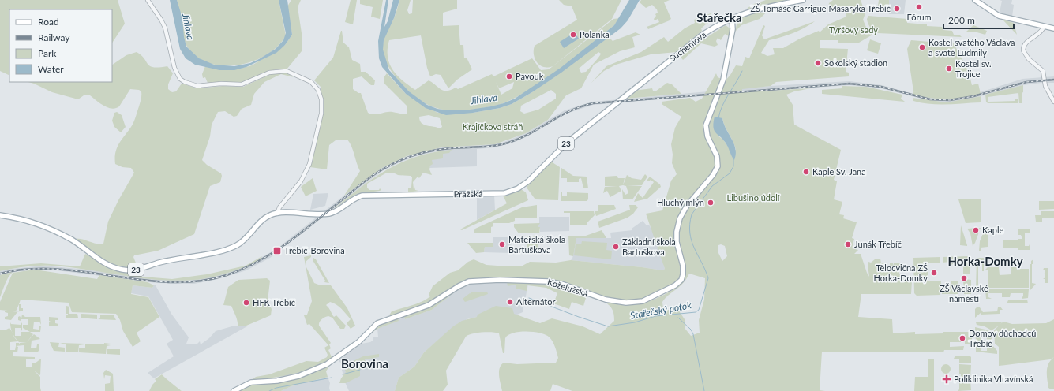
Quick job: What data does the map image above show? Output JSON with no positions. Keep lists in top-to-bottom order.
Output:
{
  "streets": {
    "main road": [
      "Sucheniova",
      "23",
      "Pražská",
      "Koželužská"
    ]
  },
  "crossings": [
    ["Sucheniova", "Pražská"]
  ],
  "districts": ["Stařečka", "Horka-Domky", "Borovina"],
  "water": ["Jihlava", "Stařečský potok"],
  "parks": ["Tyršovy sady", "Krajíčkova stráň", "Libušino údolí"],
  "places": {
    "other": [
      "Fórum",
      "ZŠ Tomáše Garrigue Masaryka Třebíč",
      "Polanka",
      "Kostel svatého Václava a svaté Ludmily",
      "Sokolský stadion",
      "Kostel sv. Trojice",
      "Pavouk",
      "Kaple Sv. Jana",
      "Hluchý mlýn",
      "Kaple",
      "Mateřská škola Bartuškova",
      "Junák Třebíč",
      "Základní škola Bartuškova",
      "Tělocvična ZŠ Horka-Domky",
      "ZŠ Václavské náměstí",
      "Alternátor",
      "HFK Třebíč",
      "Domov důchodců Třebíč"
    ],
    "transit": ["Třebíč-Borovina"],
    "health": ["Poliklinika Vltavínská"]
  },
  "legend": [
    "Road",
    "Railway",
    "Park",
    "Water"
  ],
  "scale_bar": "200 m"
}
